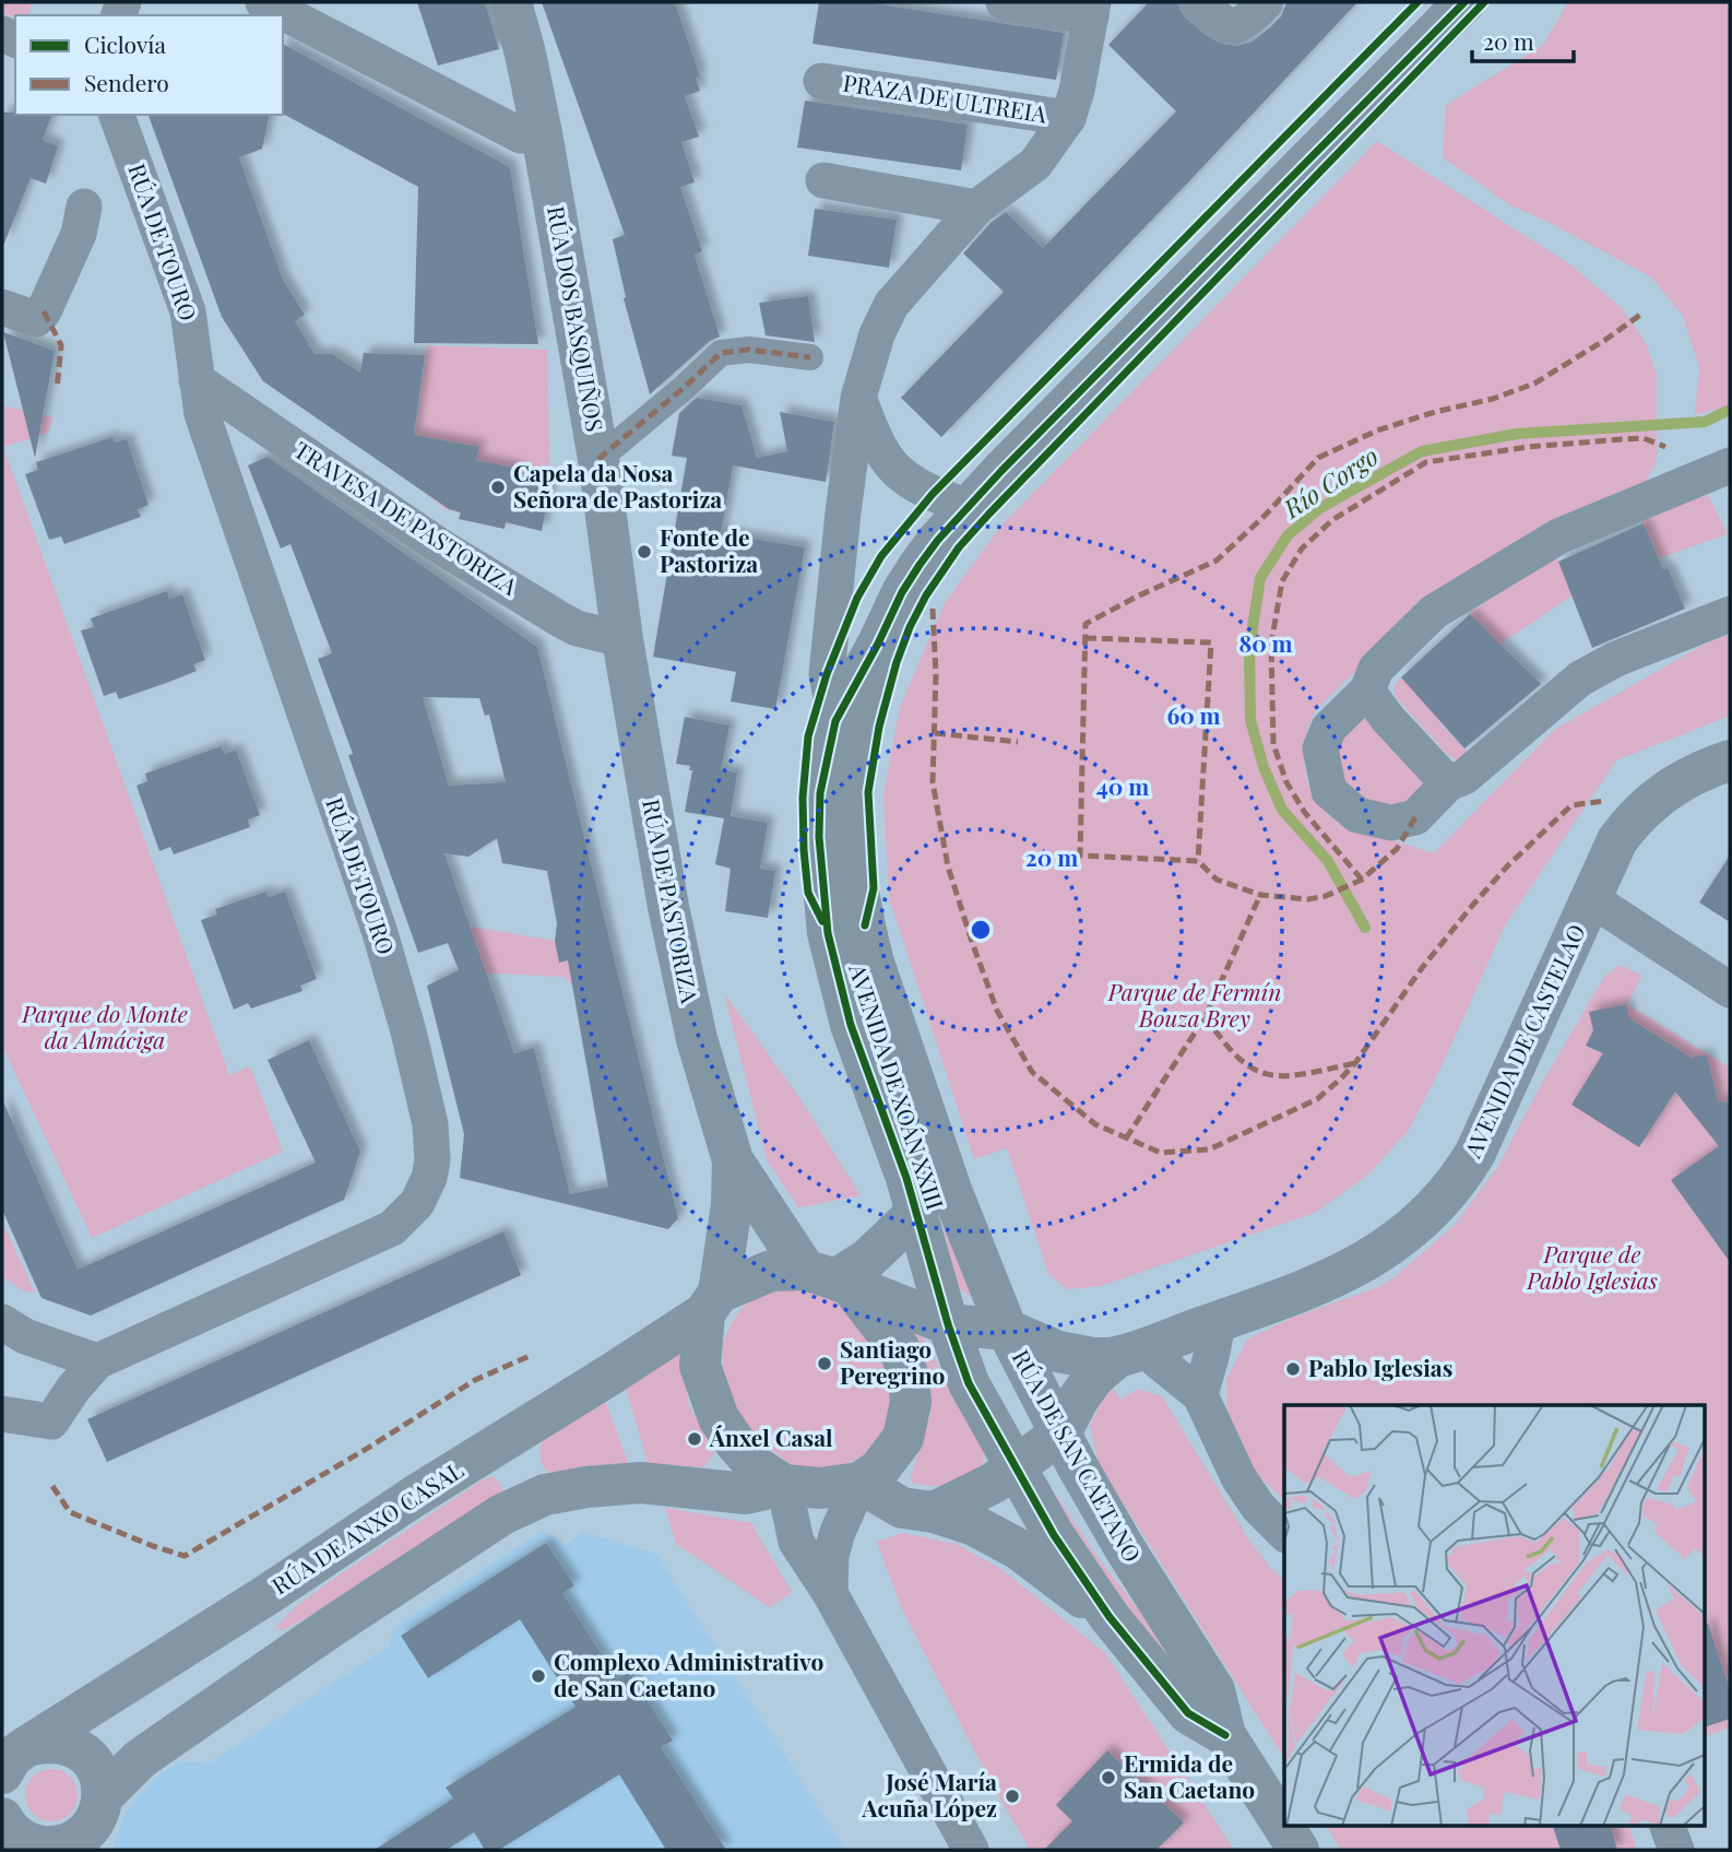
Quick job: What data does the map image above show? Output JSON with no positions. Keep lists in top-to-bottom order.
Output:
{
  "streets": {
    "street": [
      "PRAZA DE ULTREIA",
      "RÚA DE TOURO",
      "RÚA DOS BASQUIÑOS",
      "TRAVESA DE PASTORIZA",
      "RÚA DE PASTORIZA",
      "AVENIDA DE CASTELAO",
      "AVENIDA DE XOÁN XXIII",
      "RÚA DE SAN CAETANO",
      "RÚA DE ANXO CASAL"
    ]
  },
  "crossings": [
    ["PRAZA DE ULTREIA", "AVENIDA DE XOÁN XXIII"],
    ["RÚA DE TOURO", "TRAVESA DE PASTORIZA"],
    ["RÚA DOS BASQUIÑOS", "TRAVESA DE PASTORIZA"],
    ["RÚA DOS BASQUIÑOS", "RÚA DE PASTORIZA"],
    ["TRAVESA DE PASTORIZA", "RÚA DE PASTORIZA"],
    ["RÚA DE PASTORIZA", "RÚA DE ANXO CASAL"],
    ["AVENIDA DE XOÁN XXIII", "RÚA DE SAN CAETANO"]
  ],
  "water": ["Río Corgo"],
  "parks": ["Parque de Fermín Bouza Brey", "Parque do Monte da Almáciga", "Parque de Pablo Iglesias"],
  "places": [
    "Capela da Nosa Señora de Pastoriza",
    "Fonte de Pastoriza",
    "Santiago Peregrino",
    "Pablo Iglesias",
    "Ánxel Casal",
    "Complexo Administrativo de San Caetano",
    "Ermida de San Caetano",
    "José María Acuña López"
  ],
  "legend": ["Ciclovía", "Sendero"],
  "scale_bar": "20 m",
  "rings": [
    "80 m",
    "60 m",
    "40 m",
    "20 m"
  ]
}
